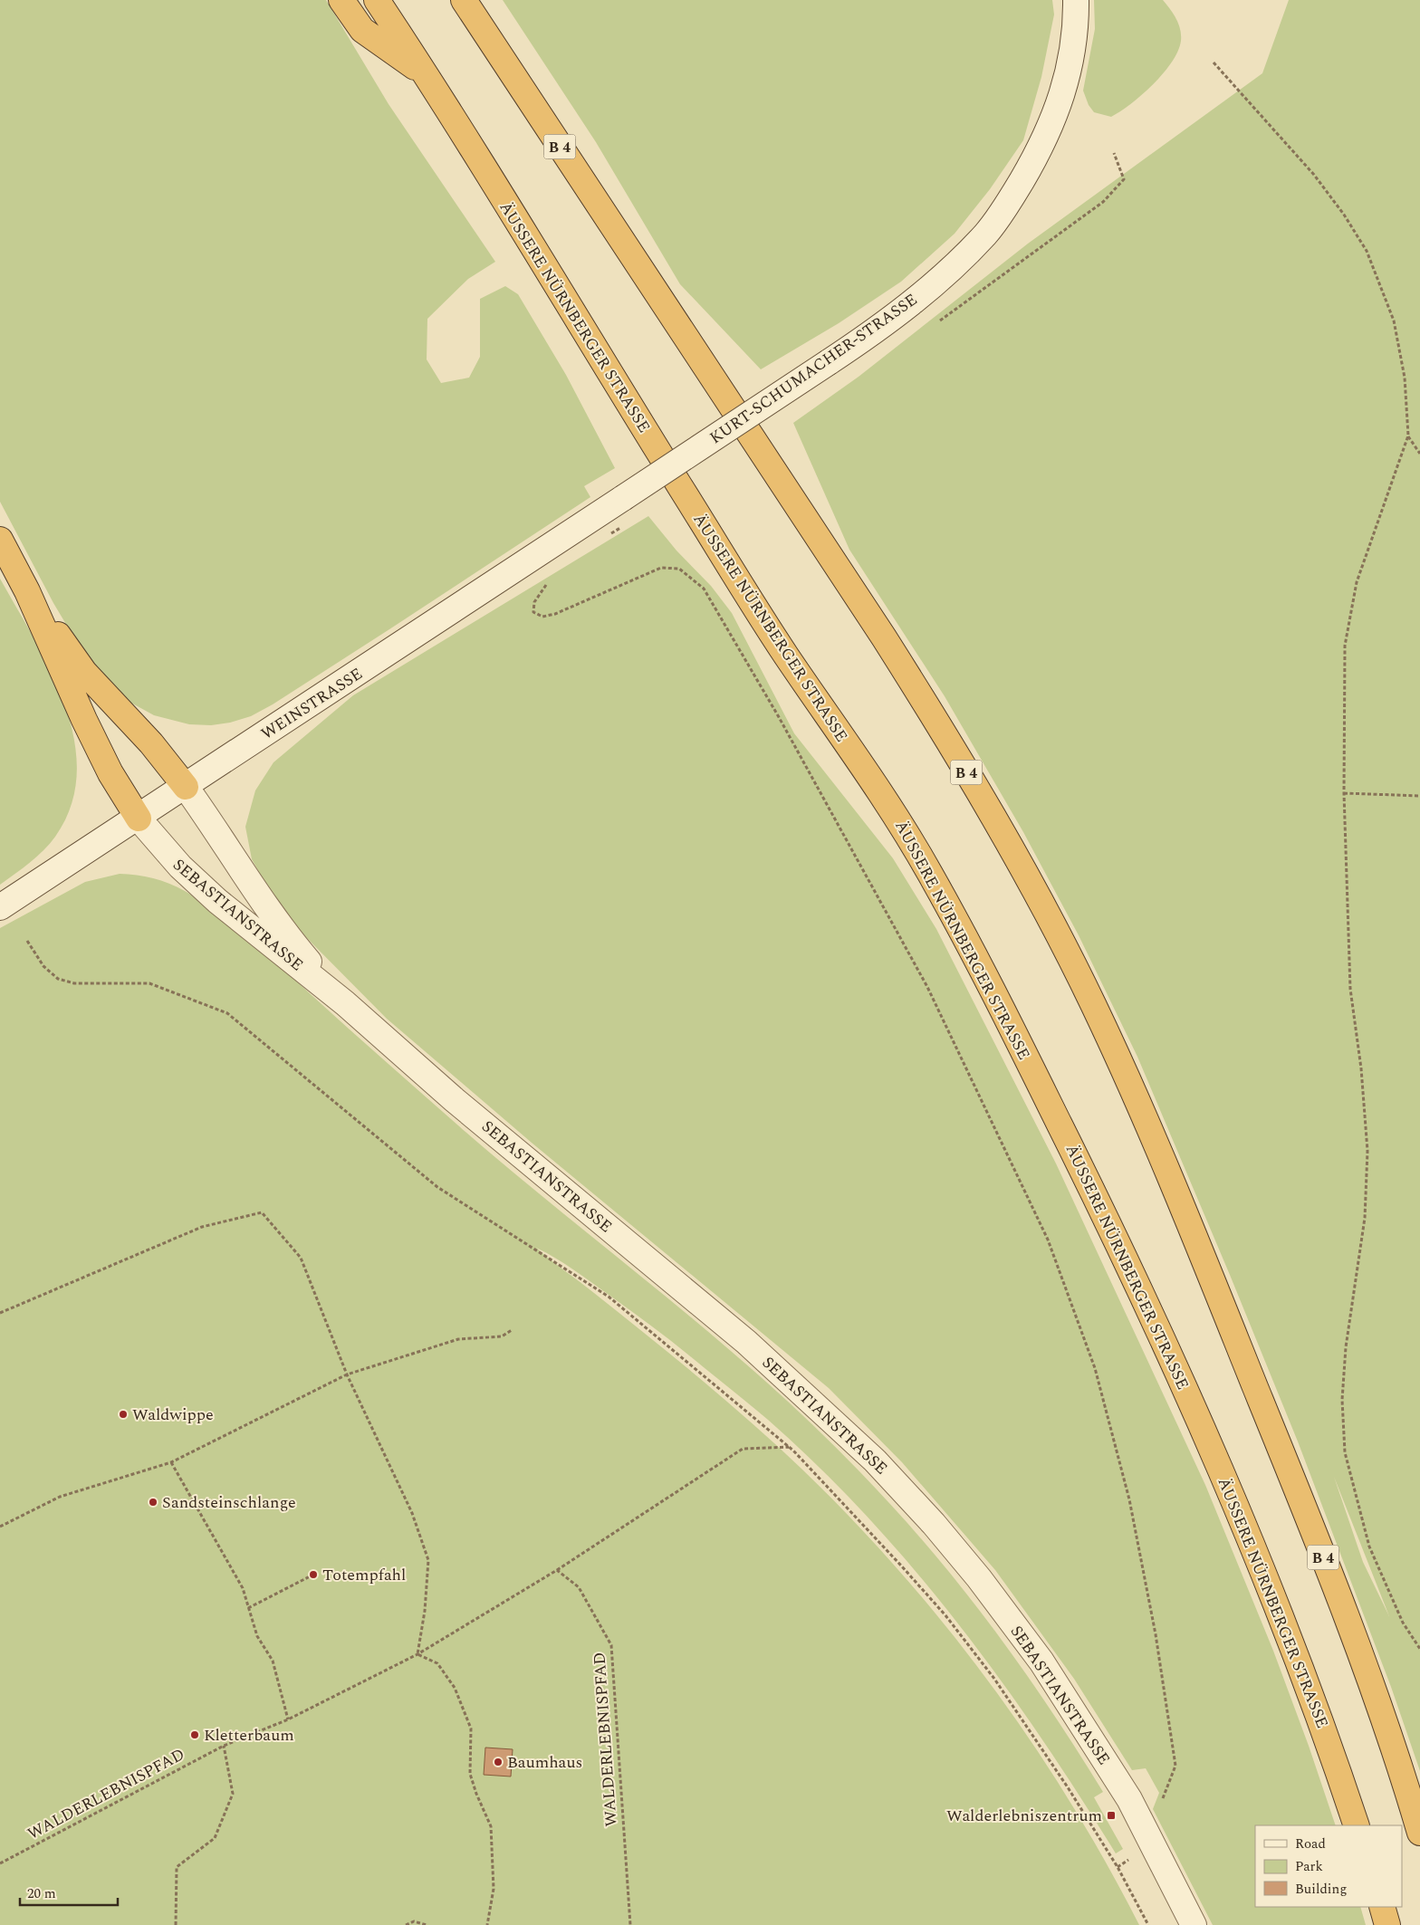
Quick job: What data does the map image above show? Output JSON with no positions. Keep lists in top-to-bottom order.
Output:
{
  "streets": {
    "highway": ["B 4", "ÄUSSERE NÜRNBERGER STRASSE"],
    "street": ["KURT-SCHUMACHER-STRASSE", "WEINSTRASSE", "SEBASTIANSTRASSE"],
    "path": ["WALDERLEBNISPFAD"]
  },
  "crossings": [
    ["KURT-SCHUMACHER-STRASSE", "WEINSTRASSE"],
    ["WEINSTRASSE", "SEBASTIANSTRASSE"]
  ],
  "places": {
    "other": [
      "Waldwippe",
      "Sandsteinschlange",
      "Totempfahl",
      "Kletterbaum",
      "Baumhaus"
    ],
    "transit": ["Walderlebniszentrum"]
  },
  "legend": ["Road", "Park", "Building"],
  "scale_bar": "20 m"
}
